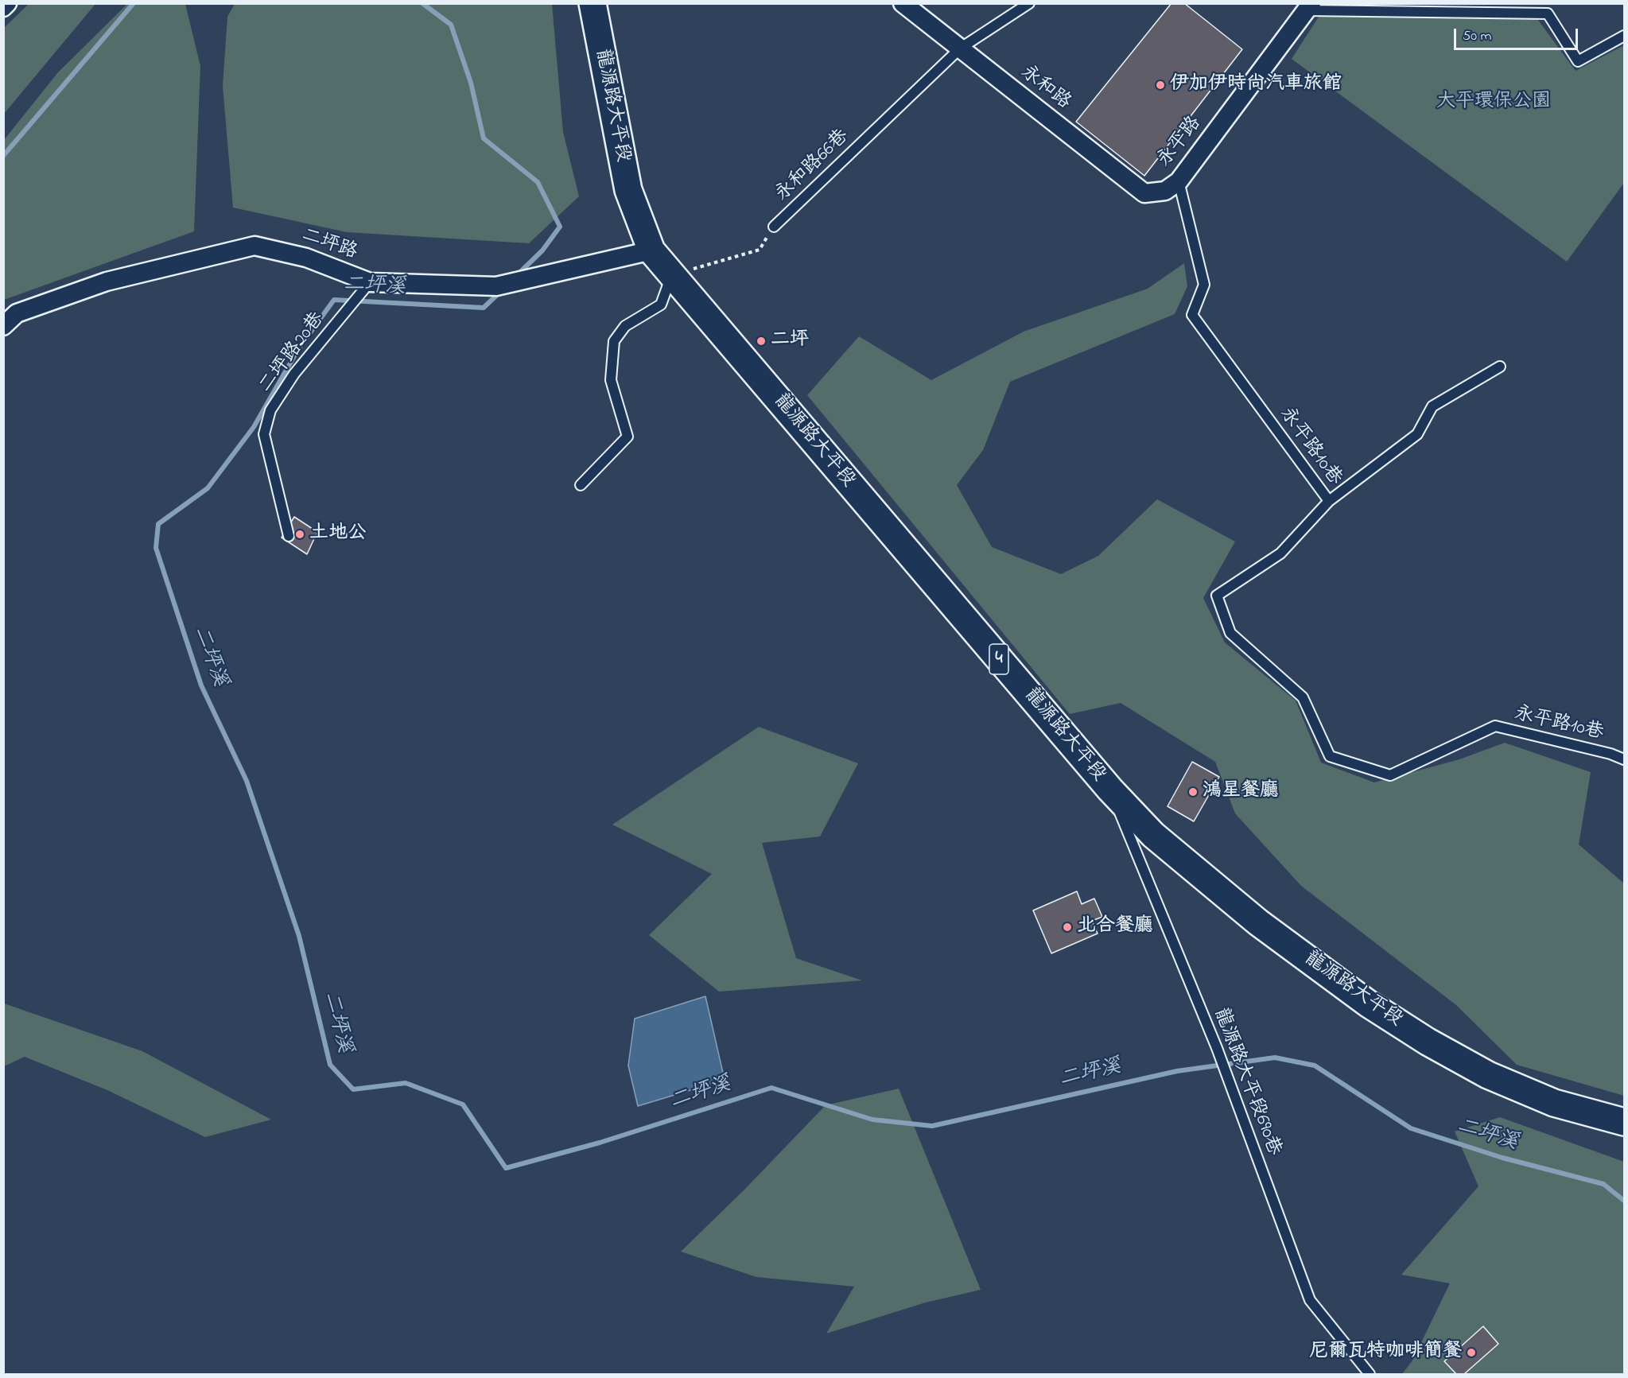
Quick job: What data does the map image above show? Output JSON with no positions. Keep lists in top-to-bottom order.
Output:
{
  "streets": {
    "main road": ["龍源路大平段", "4"],
    "street": ["永和路", "永平路", "二坪路"],
    "lane": [
      "永和路66巷",
      "二坪路20巷",
      "永平路10巷",
      "龍源路大平段690巷"
    ]
  },
  "crossings": [
    ["永和路", "永平路"],
    ["永和路", "永和路66巷"],
    ["永和路", "永平路10巷"],
    ["龍源路大平段", "永和路66巷"],
    ["龍源路大平段", "二坪路"],
    ["龍源路大平段", "龍源路大平段690巷"],
    ["永平路", "永平路10巷"],
    ["二坪路", "二坪路20巷"]
  ],
  "water": ["二坪溪"],
  "parks": ["大平環保公園"],
  "places": [
    "伊加伊時尚汽車旅館",
    "二坪",
    "土地公",
    "鴻星餐廳",
    "北合餐廳",
    "尼爾瓦特咖啡簡餐"
  ],
  "scale_bar": "50 m"
}
